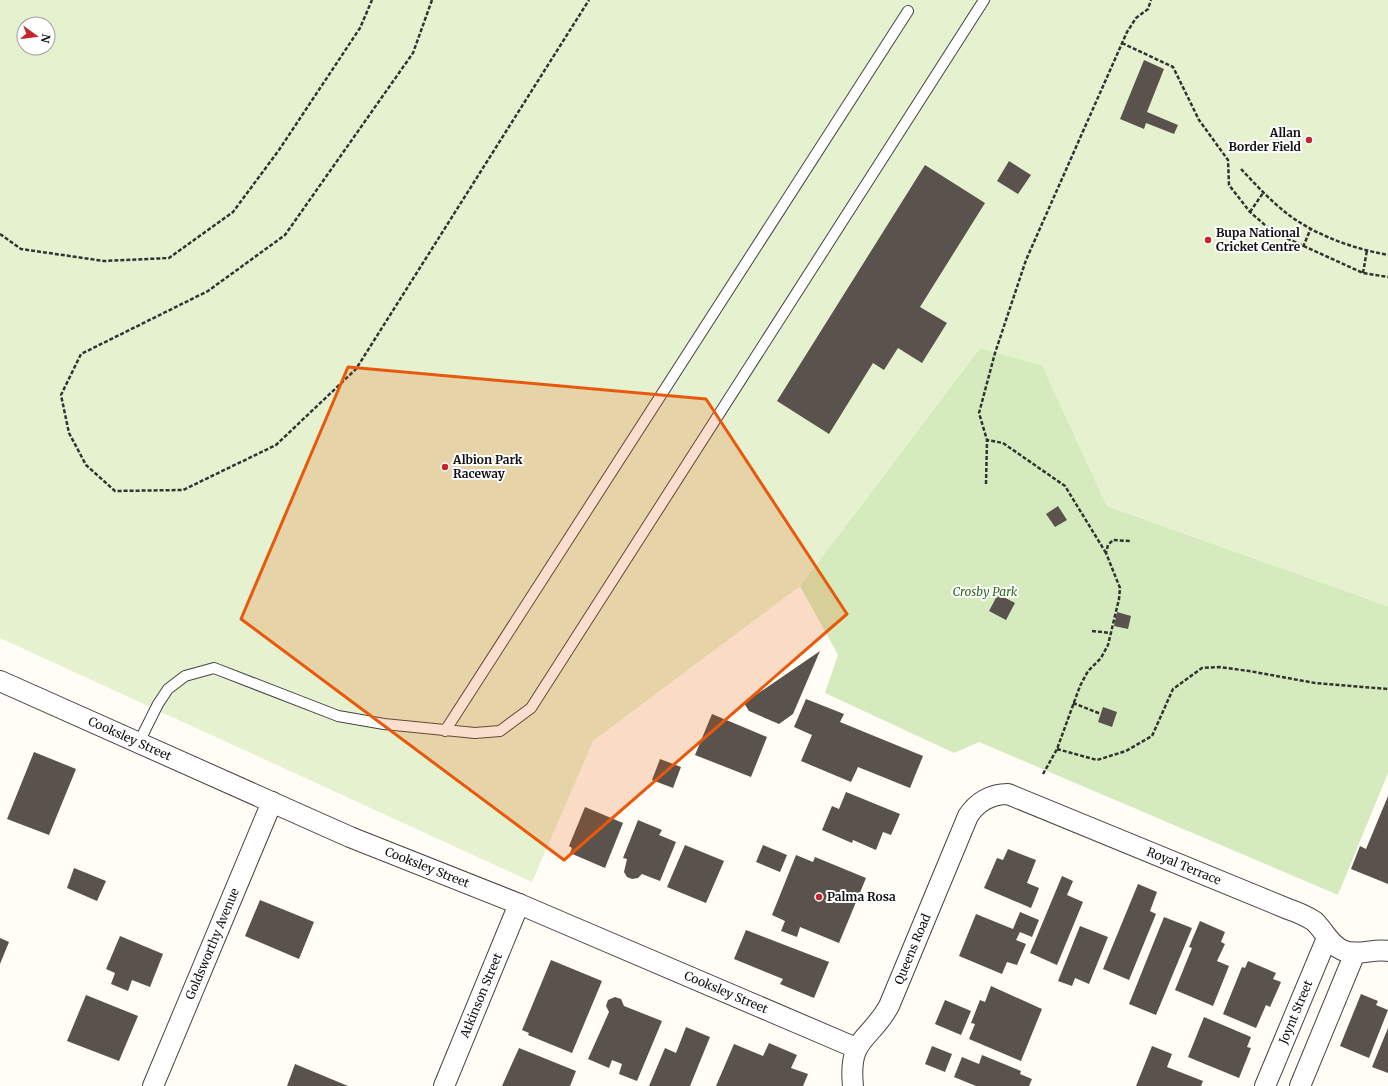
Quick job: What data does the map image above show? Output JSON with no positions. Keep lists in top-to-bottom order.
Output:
{
  "streets": {
    "street": [
      "Cooksley Street",
      "Royal Terrace",
      "Goldsworthy Avenue",
      "Queens Road",
      "Atkinson Street",
      "Joynt Street"
    ]
  },
  "crossings": [
    ["Cooksley Street", "Goldsworthy Avenue"],
    ["Cooksley Street", "Queens Road"],
    ["Cooksley Street", "Atkinson Street"],
    ["Royal Terrace", "Queens Road"],
    ["Royal Terrace", "Joynt Street"]
  ],
  "parks": ["Crosby Park"],
  "places": [
    "Allan Border Field",
    "Bupa National Cricket Centre",
    "Albion Park Raceway",
    "Palma Rosa"
  ],
  "north": "right"
}
